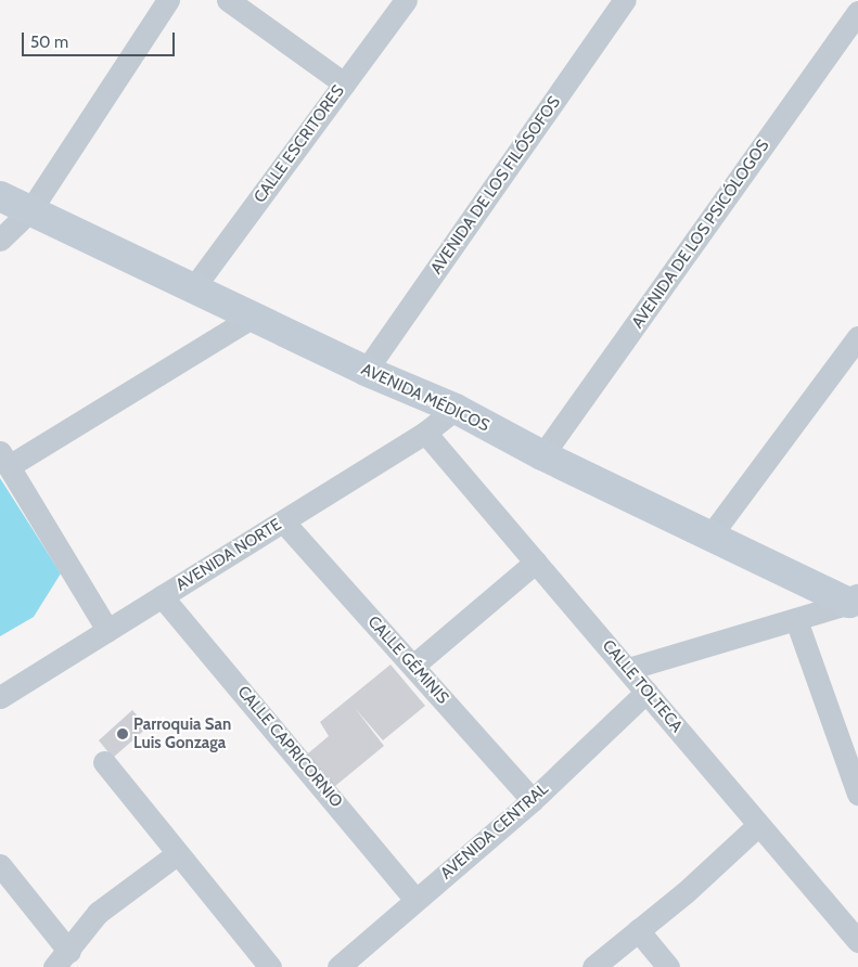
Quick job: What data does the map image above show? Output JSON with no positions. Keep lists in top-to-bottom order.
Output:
{
  "streets": {
    "street": [
      "CALLE ESCRITORES",
      "AVENIDA DE LOS FILÓSOFOS",
      "AVENIDA DE LOS PSICÓLOGOS",
      "AVENIDA MÉDICOS",
      "AVENIDA NORTE",
      "CALLE GÉMINIS",
      "CALLE TOLTECA",
      "CALLE CAPRICORNIO",
      "AVENIDA CENTRAL"
    ]
  },
  "crossings": [
    ["CALLE ESCRITORES", "AVENIDA MÉDICOS"],
    ["AVENIDA DE LOS FILÓSOFOS", "AVENIDA MÉDICOS"],
    ["AVENIDA DE LOS PSICÓLOGOS", "AVENIDA MÉDICOS"],
    ["AVENIDA MÉDICOS", "AVENIDA NORTE"],
    ["AVENIDA NORTE", "CALLE GÉMINIS"],
    ["AVENIDA NORTE", "CALLE TOLTECA"],
    ["AVENIDA NORTE", "CALLE CAPRICORNIO"],
    ["CALLE GÉMINIS", "AVENIDA CENTRAL"],
    ["CALLE TOLTECA", "AVENIDA CENTRAL"],
    ["CALLE CAPRICORNIO", "AVENIDA CENTRAL"]
  ],
  "places": ["Parroquia San Luis Gonzaga"],
  "scale_bar": "50 m"
}
